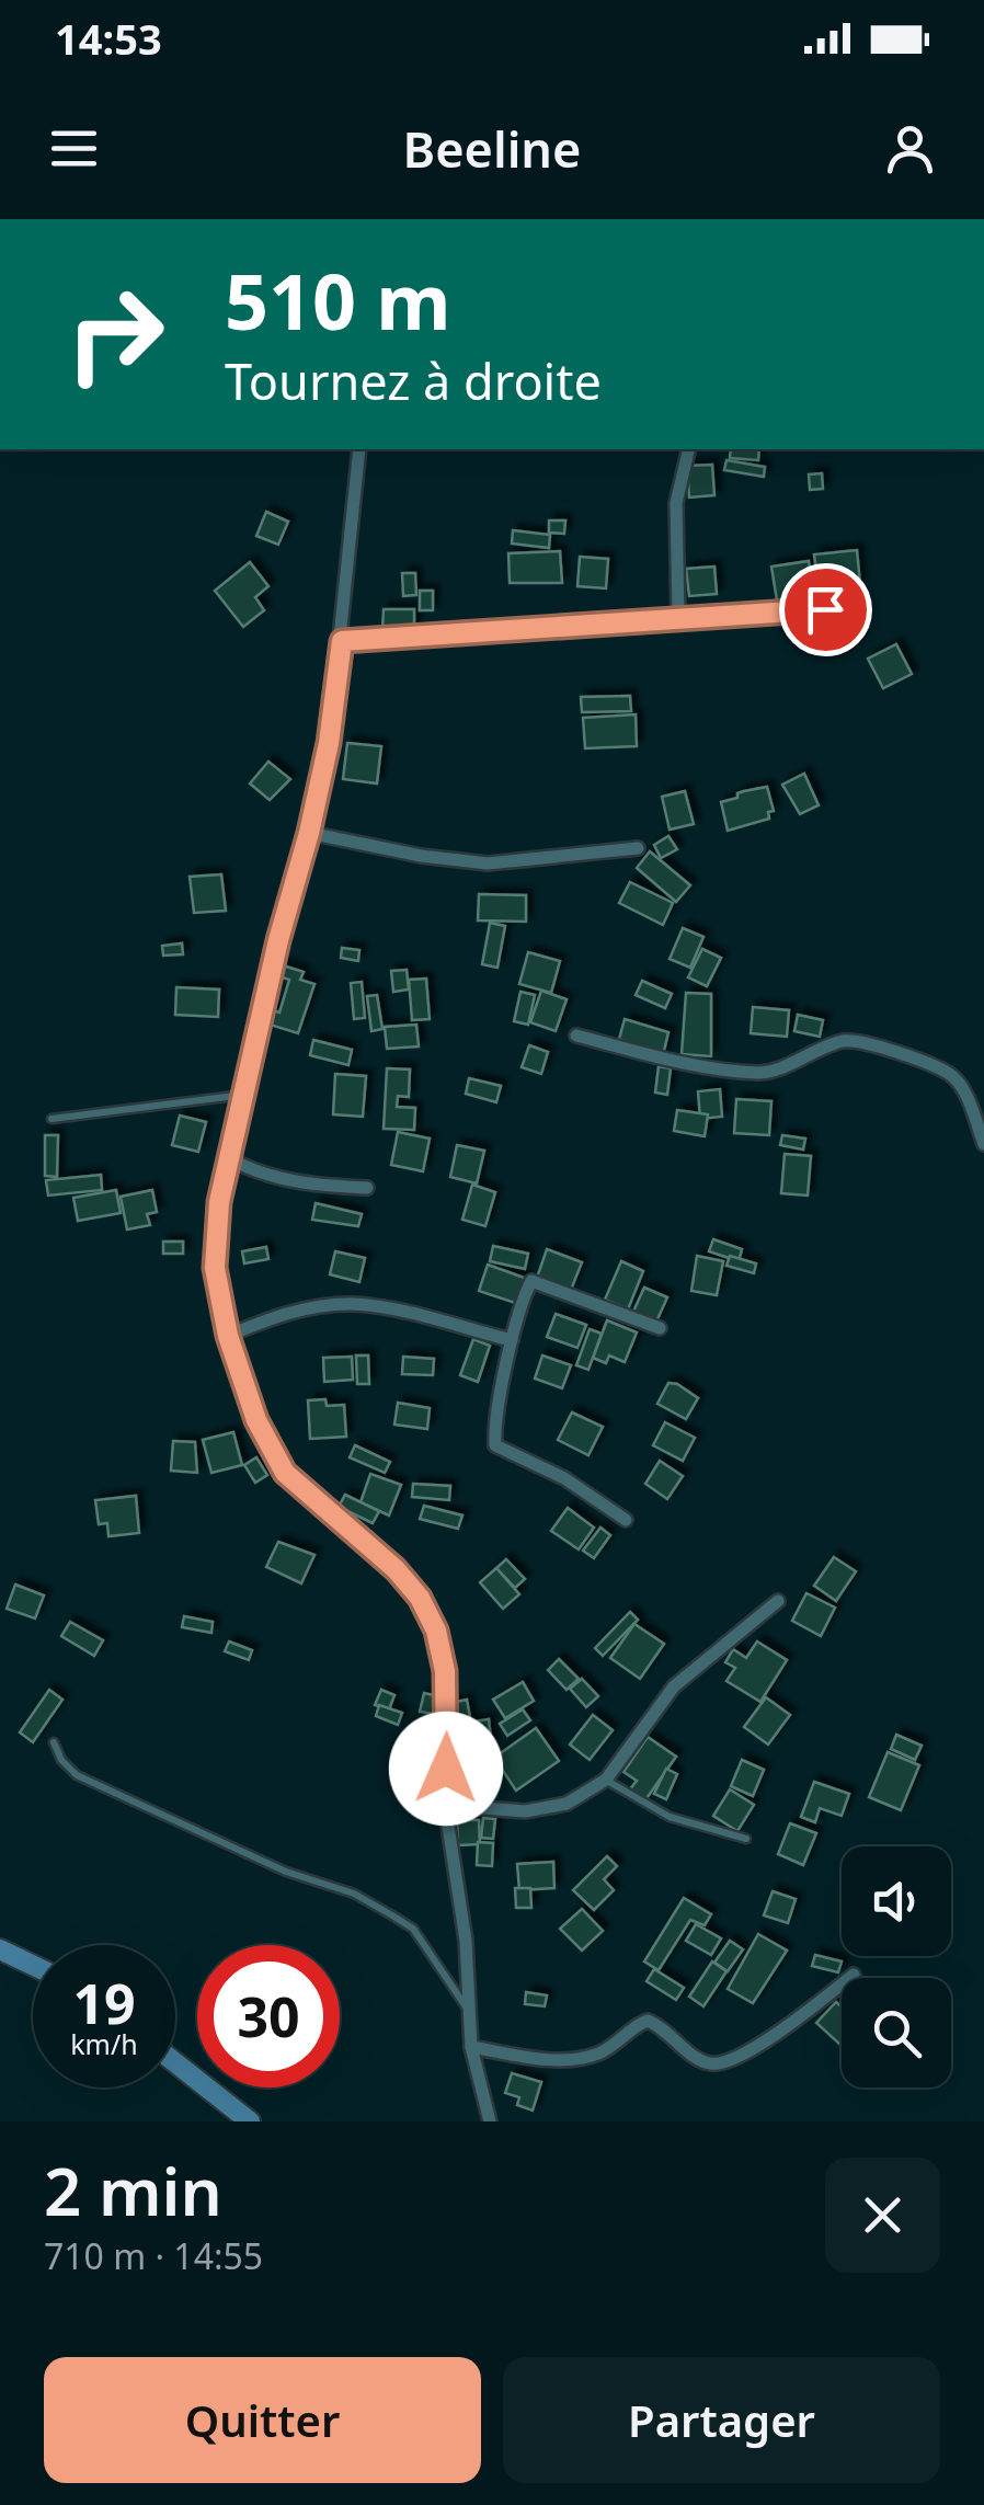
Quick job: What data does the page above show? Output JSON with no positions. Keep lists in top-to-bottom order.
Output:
{
  "page": {
    "status": "14:53",
    "header": "Beeline",
    "turn": ["510 m", "Tournez à droite"],
    "speed": "19 km/h",
    "limit": "30",
    "heading": ["2 min", "710 m · 14:55"],
    "buttons": ["Quitter", "Partager"]
  }
}
